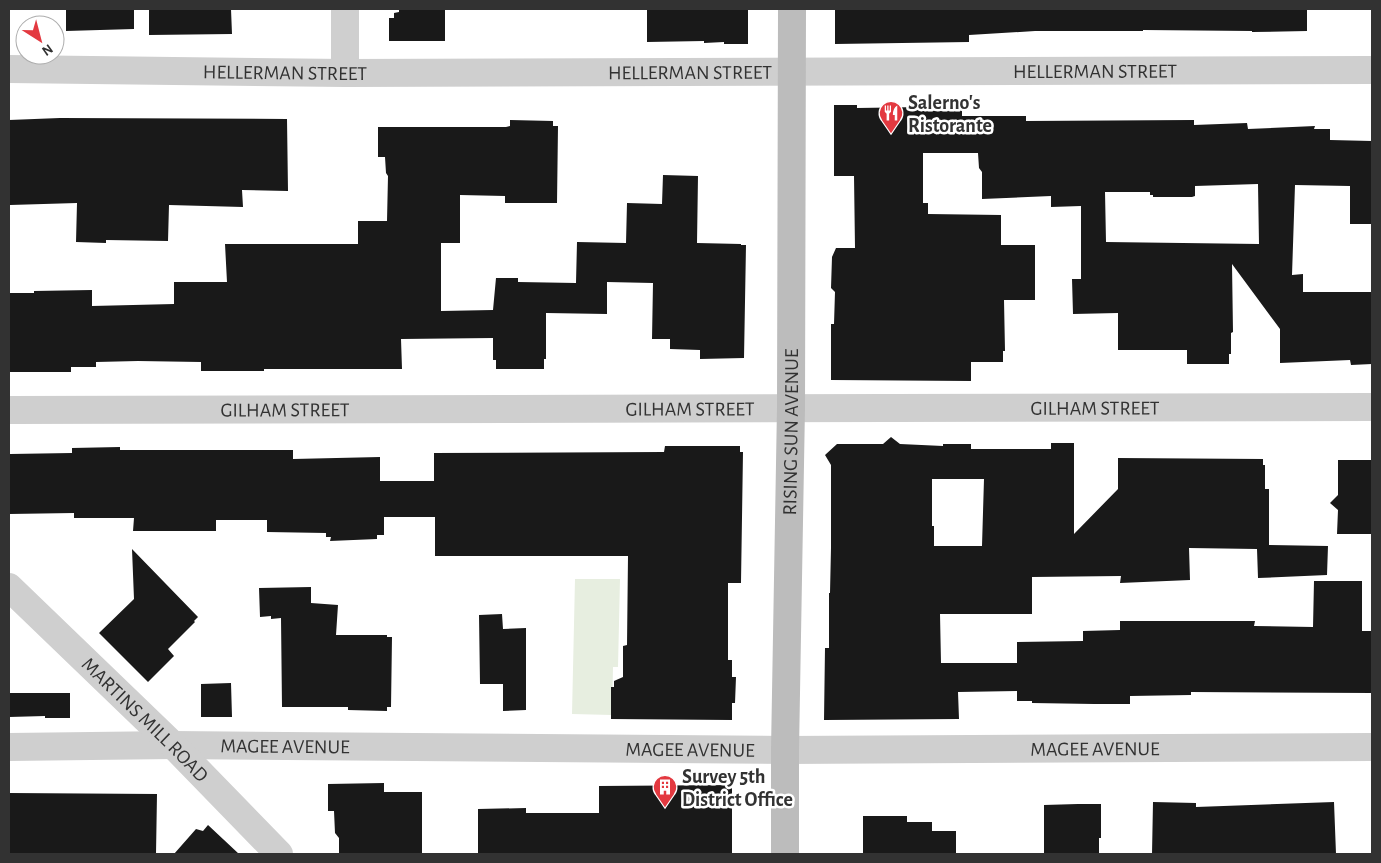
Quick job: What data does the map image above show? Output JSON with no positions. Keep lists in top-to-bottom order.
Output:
{
  "streets": {
    "main road": ["RISING SUN AVENUE"],
    "street": [
      "HELLERMAN STREET",
      "GILHAM STREET",
      "MARTINS MILL ROAD",
      "MAGEE AVENUE"
    ]
  },
  "crossings": [
    ["HELLERMAN STREET", "RISING SUN AVENUE"],
    ["GILHAM STREET", "RISING SUN AVENUE"],
    ["RISING SUN AVENUE", "MAGEE AVENUE"],
    ["MARTINS MILL ROAD", "MAGEE AVENUE"]
  ],
  "places": {
    "restaurant": ["Salerno's Ristorante"],
    "building": ["Survey 5th District Office"]
  },
  "north": "bottom right"
}
